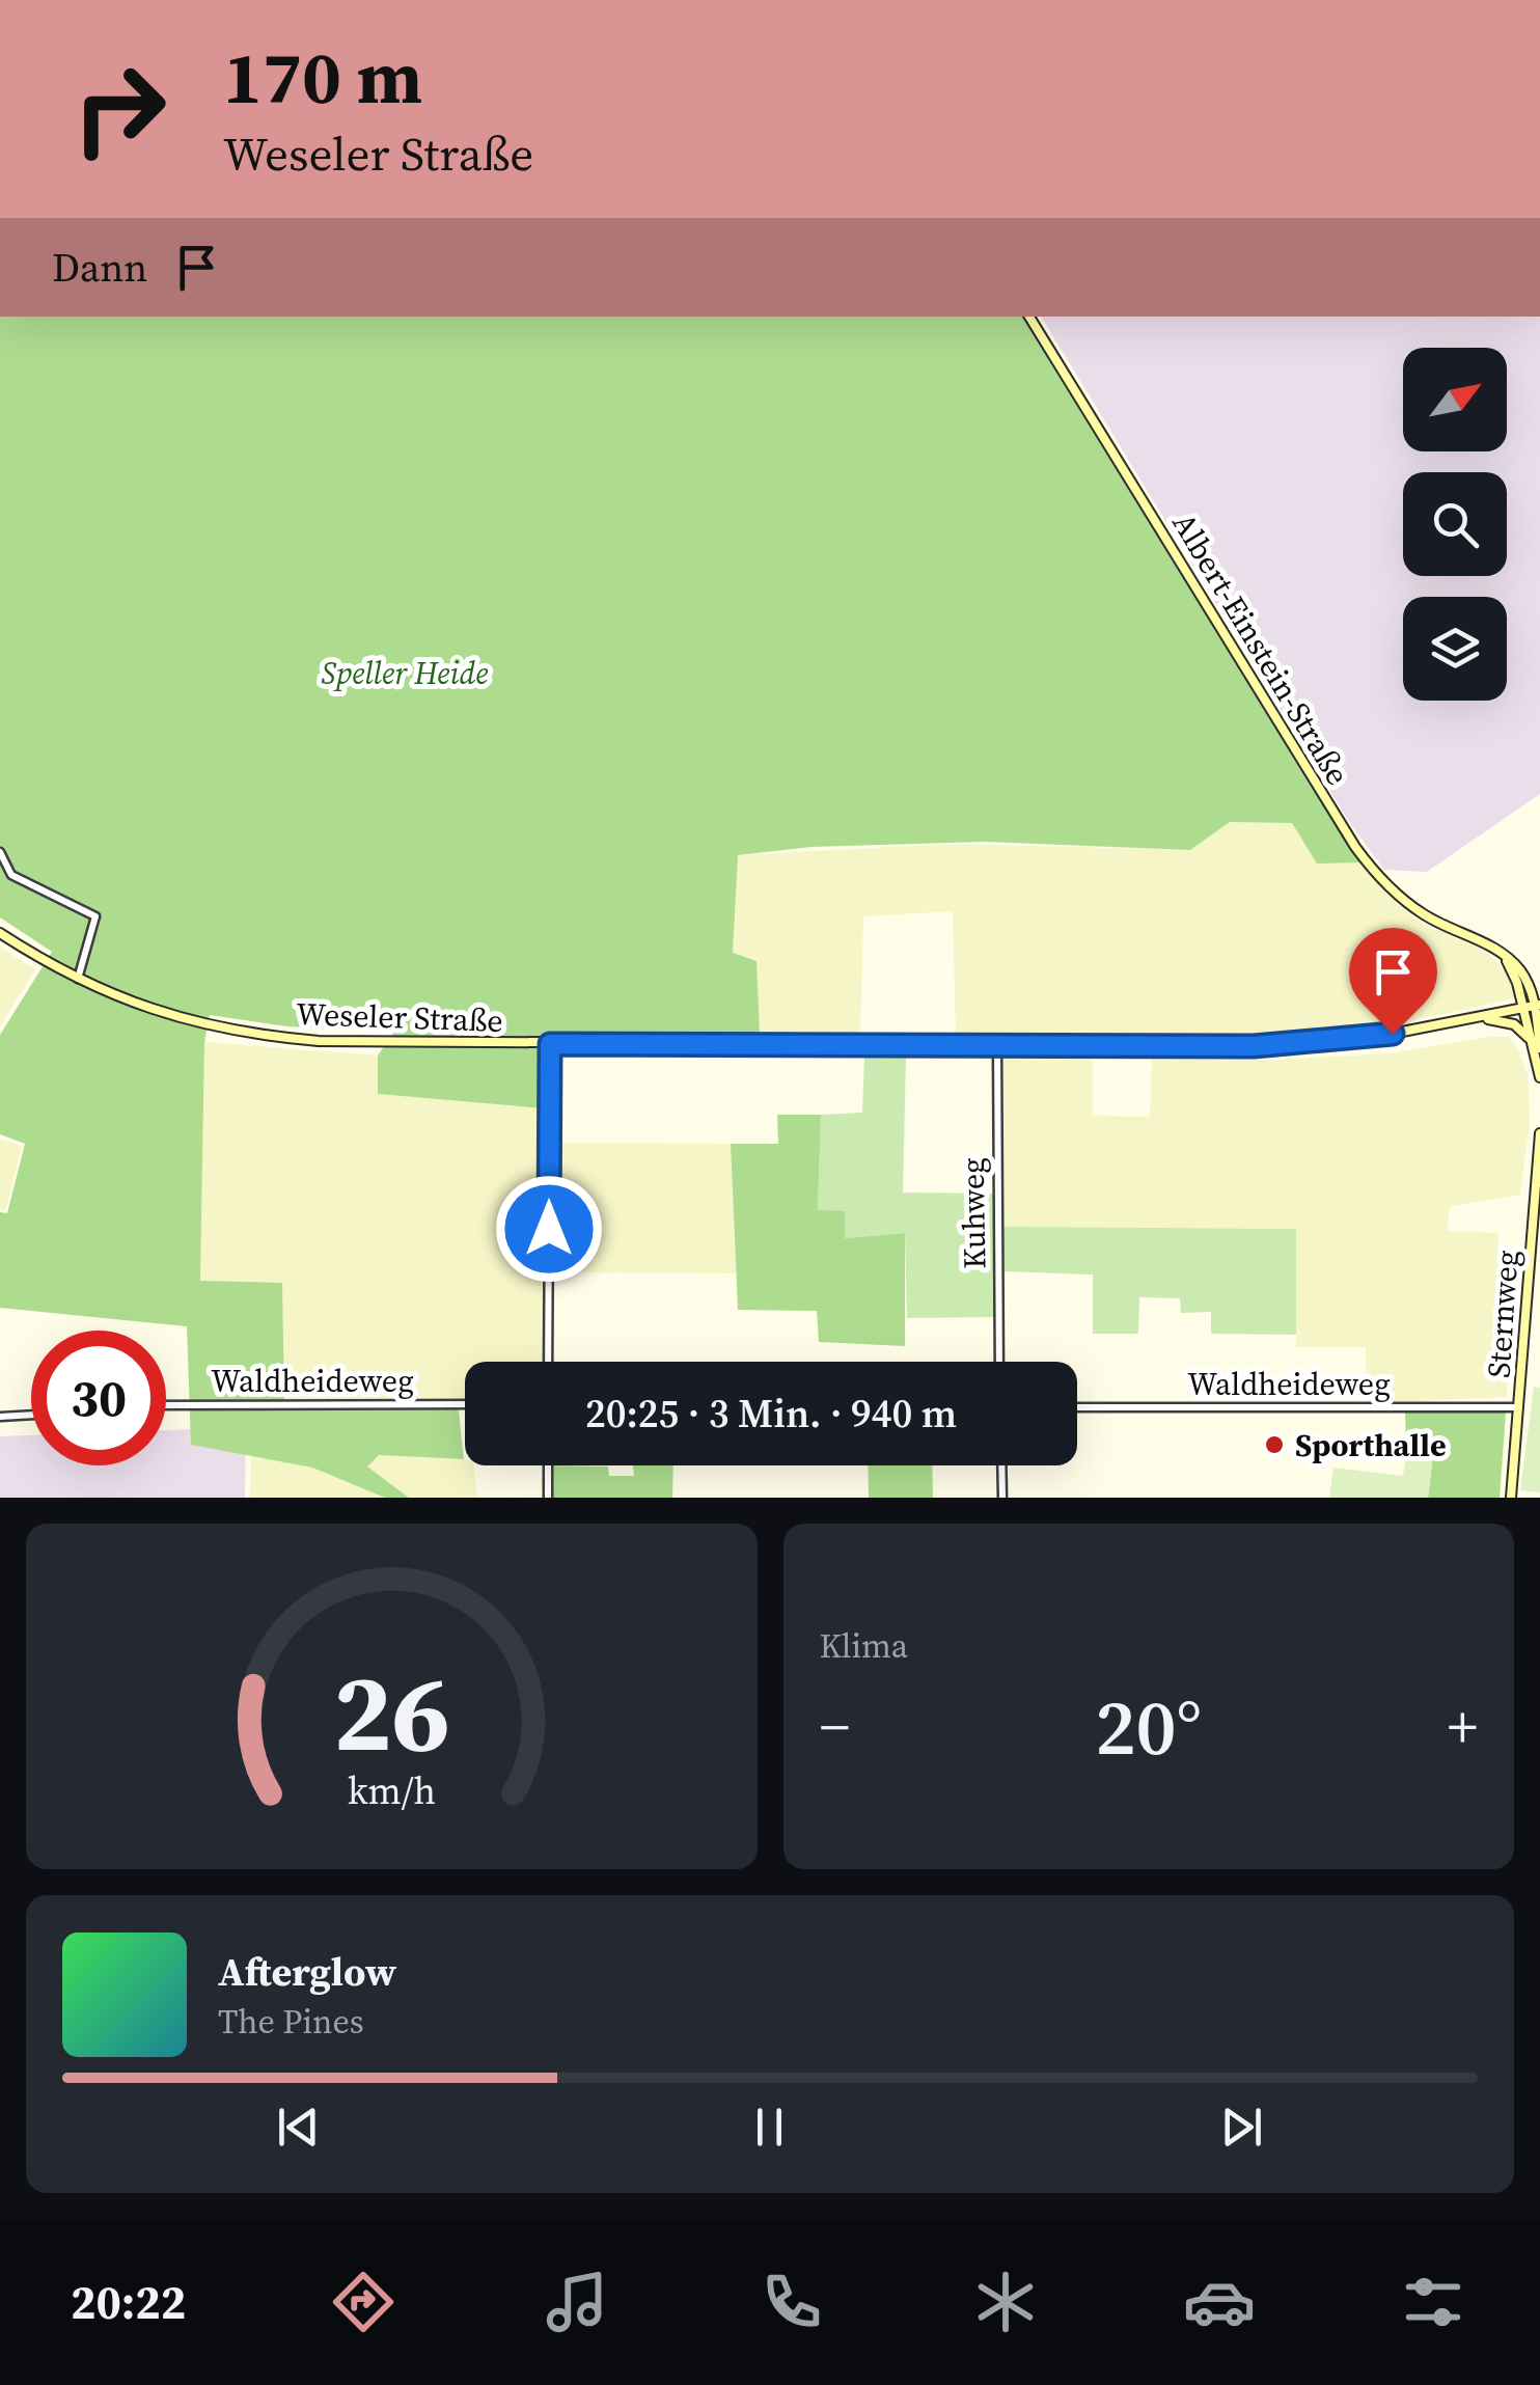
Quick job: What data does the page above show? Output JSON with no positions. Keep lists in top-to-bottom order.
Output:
{
  "streets": {
    "main road": ["Albert-Einstein-Straße", "Weseler Straße", "Sternweg"],
    "street": ["Kuhweg", "Waldheideweg"]
  },
  "crossings": [
    ["Albert-Einstein-Straße", "Weseler Straße"],
    ["Weseler Straße", "Kuhweg"],
    ["Sternweg", "Waldheideweg"]
  ],
  "parks": ["Speller Heide"],
  "places": ["Sporthalle"],
  "north": "top right",
  "page": {
    "turn": ["170 m", "Weseler Straße"],
    "then": "Dann",
    "limit": "30",
    "trip": "20:25 · 3 Min. · 940 m",
    "tile": "Klima",
    "heat": ["−", "20°", "+"],
    "song": ["Afterglow", "The Pines"],
    "tabs": "20:22",
    "gauge": ["26", "km/h"]
  }
}
